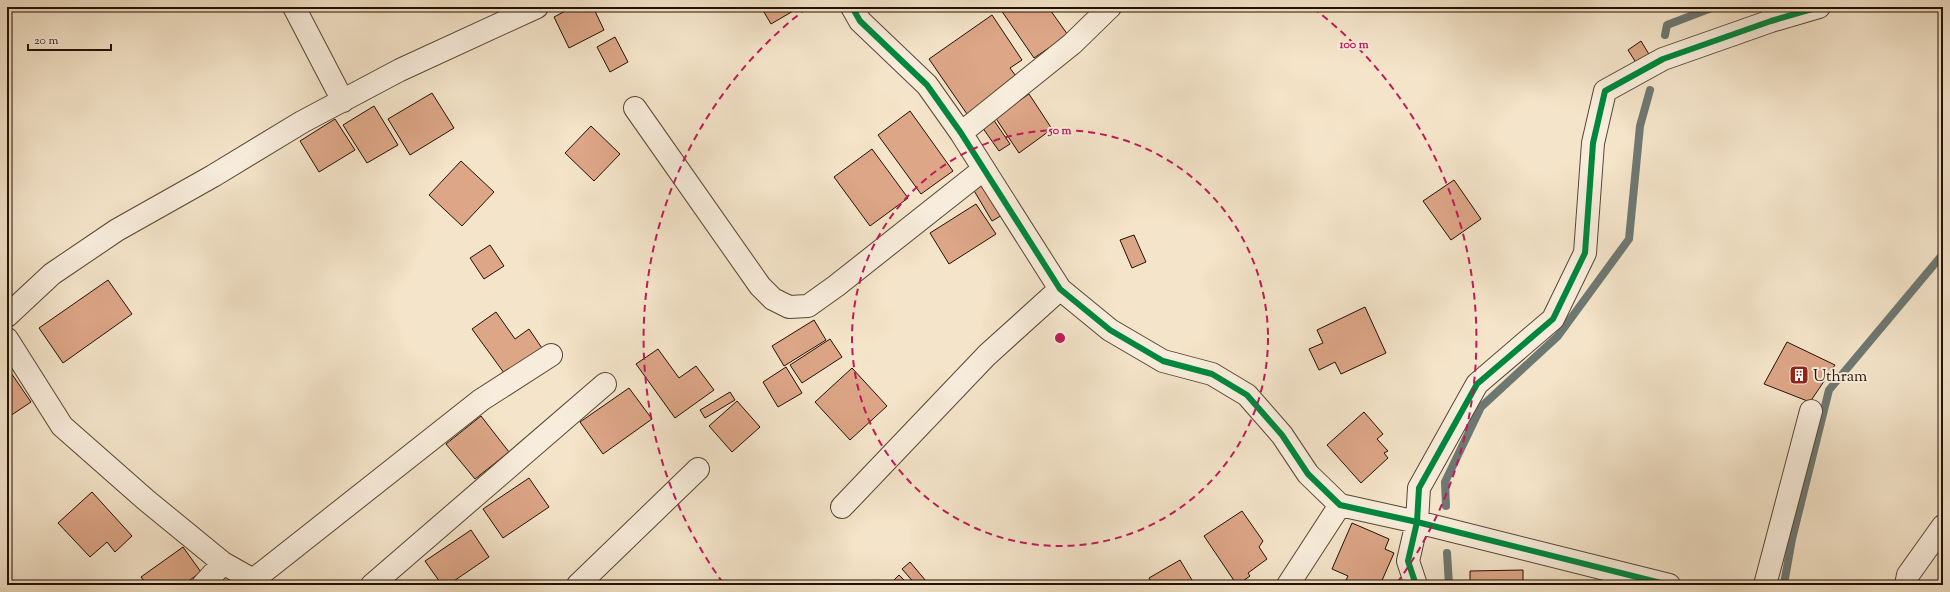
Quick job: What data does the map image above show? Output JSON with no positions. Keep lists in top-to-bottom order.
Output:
{
  "places": {
    "building": ["Uthram"]
  },
  "scale_bar": "20 m",
  "rings": ["100 m", "50 m"]
}
